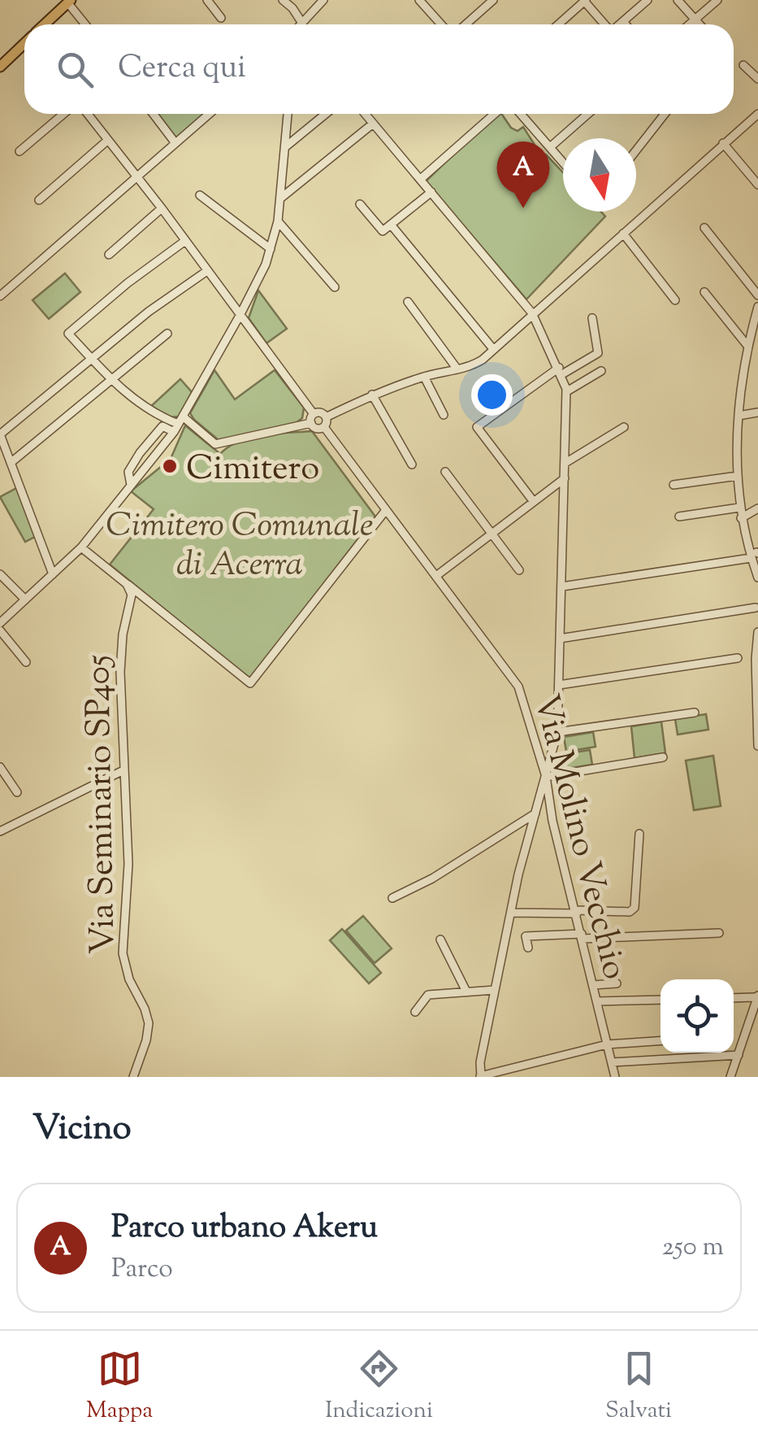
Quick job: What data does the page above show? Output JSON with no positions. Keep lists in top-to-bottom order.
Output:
{
  "streets": {
    "street": ["Via Seminario SP405", "Via Molino Vecchio"]
  },
  "parks": ["Cimitero Comunale di Acerra"],
  "places": ["Cimitero"],
  "north": "bottom",
  "page": {
    "search": "Cerca qui",
    "pins": "A",
    "heading": "Vicino",
    "list": [
      {
        "mark": "A",
        "name": "Parco urbano Akeru",
        "note": "Parco",
        "value": "250 m"
      }
    ],
    "nav": ["Mappa", "Indicazioni", "Salvati"]
  }
}
